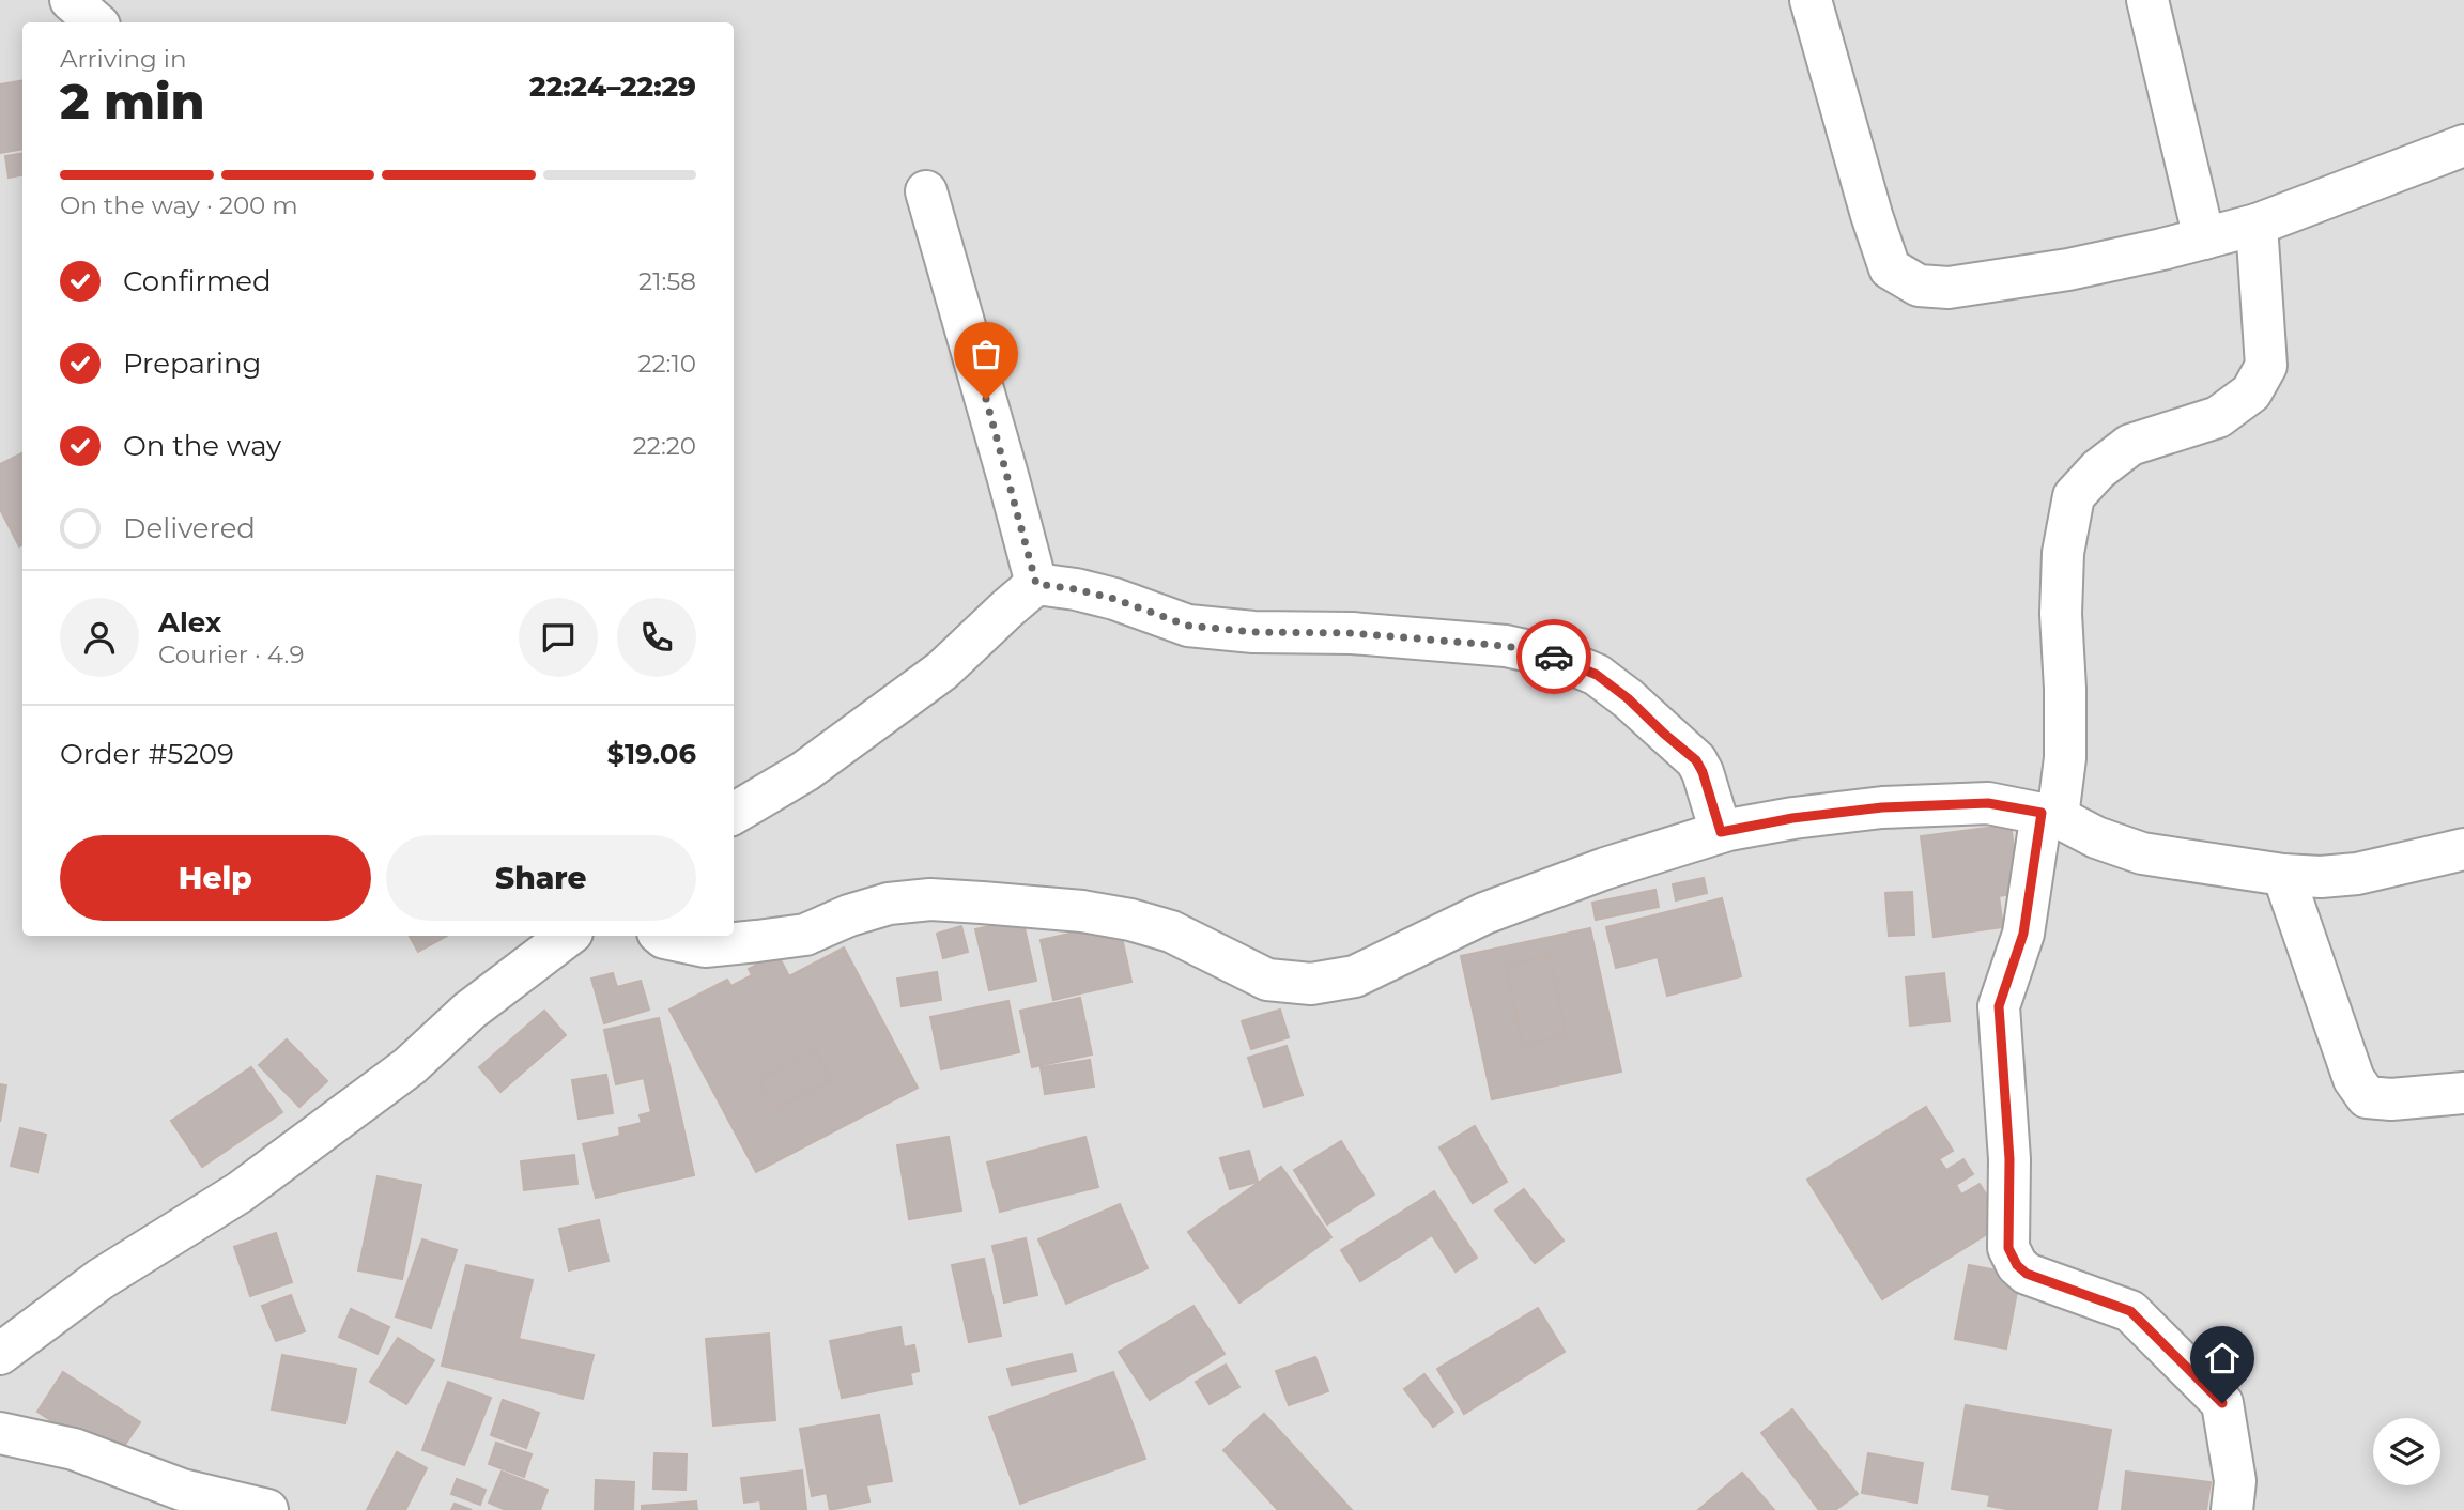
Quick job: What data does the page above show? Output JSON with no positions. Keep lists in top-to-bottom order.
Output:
{
  "page": {
    "heading": ["2 min", "Arriving in", "22:24–22:29"],
    "panel": [
      "Alex",
      "Courier · 4.9",
      "Order #5209",
      "$19.06"
    ],
    "bar": "On the way · 200 m",
    "list": [
      ["Confirmed", "21:58"],
      ["Preparing", "22:10"],
      ["On the way", "22:20"],
      "Delivered"
    ],
    "buttons": ["Help", "Share"]
  }
}
